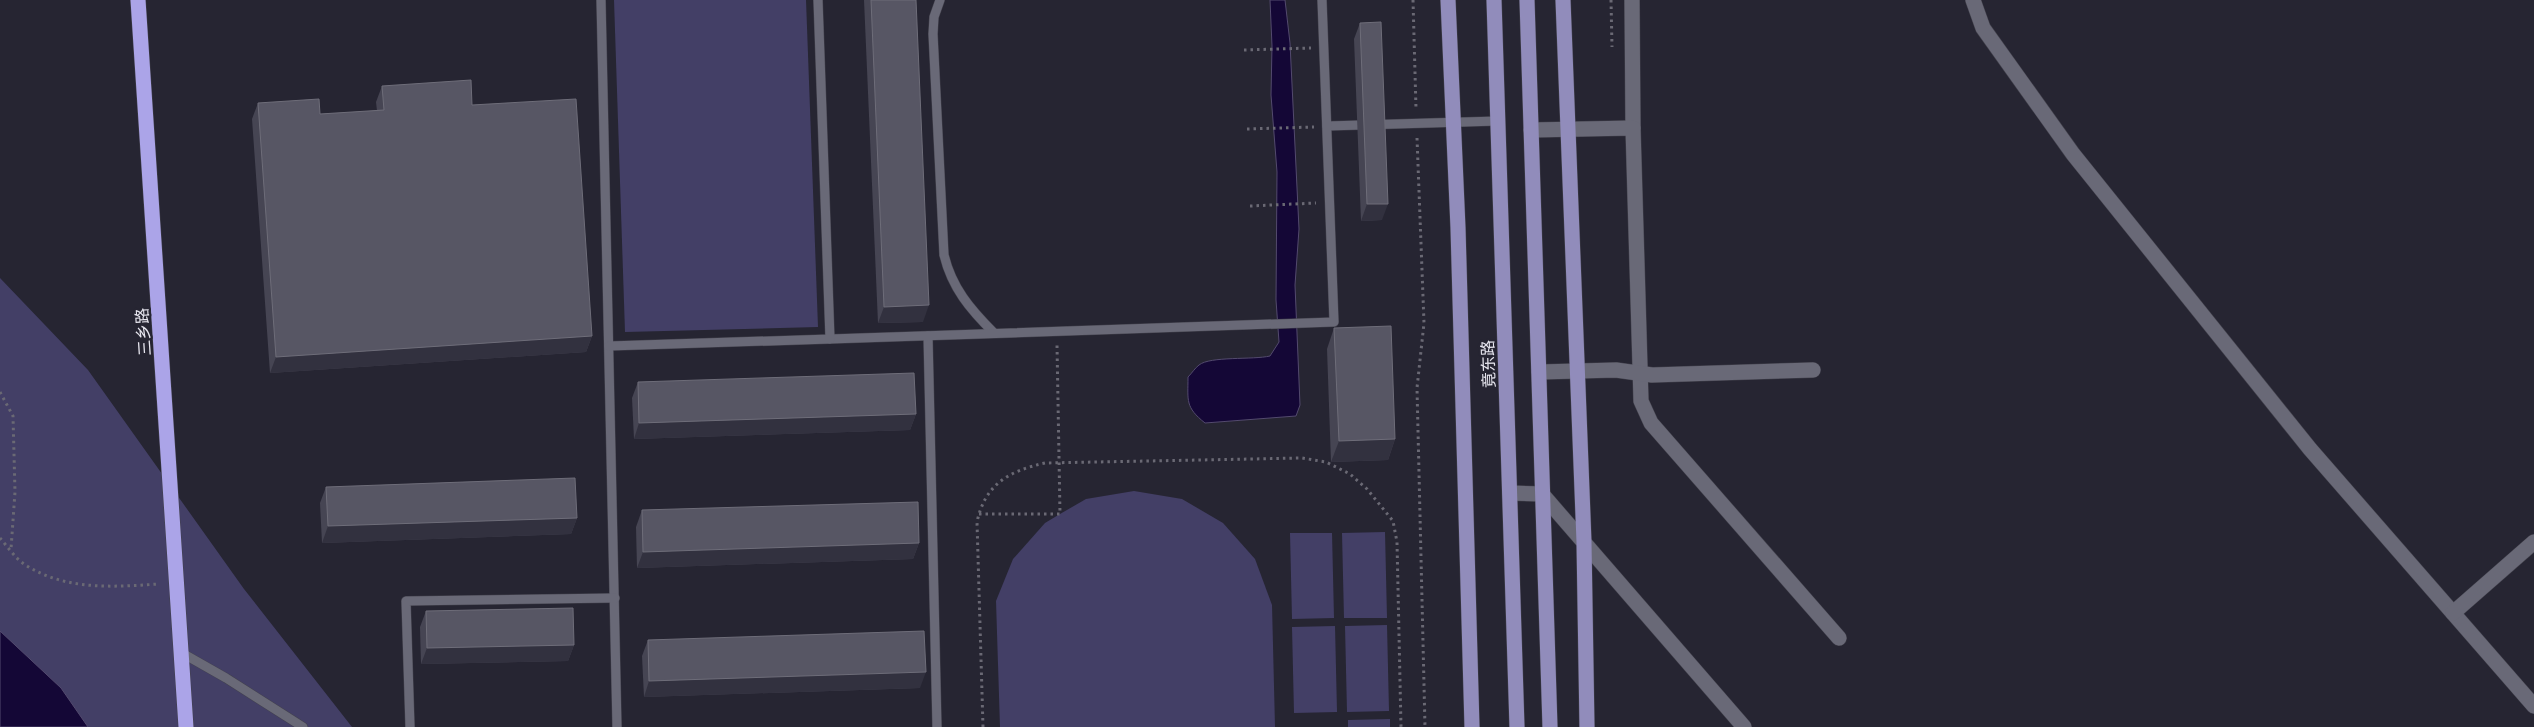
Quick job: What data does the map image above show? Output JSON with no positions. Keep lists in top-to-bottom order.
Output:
{
  "streets": {
    "highway": ["三乡路"],
    "main road": ["竟东路"]
  }
}
